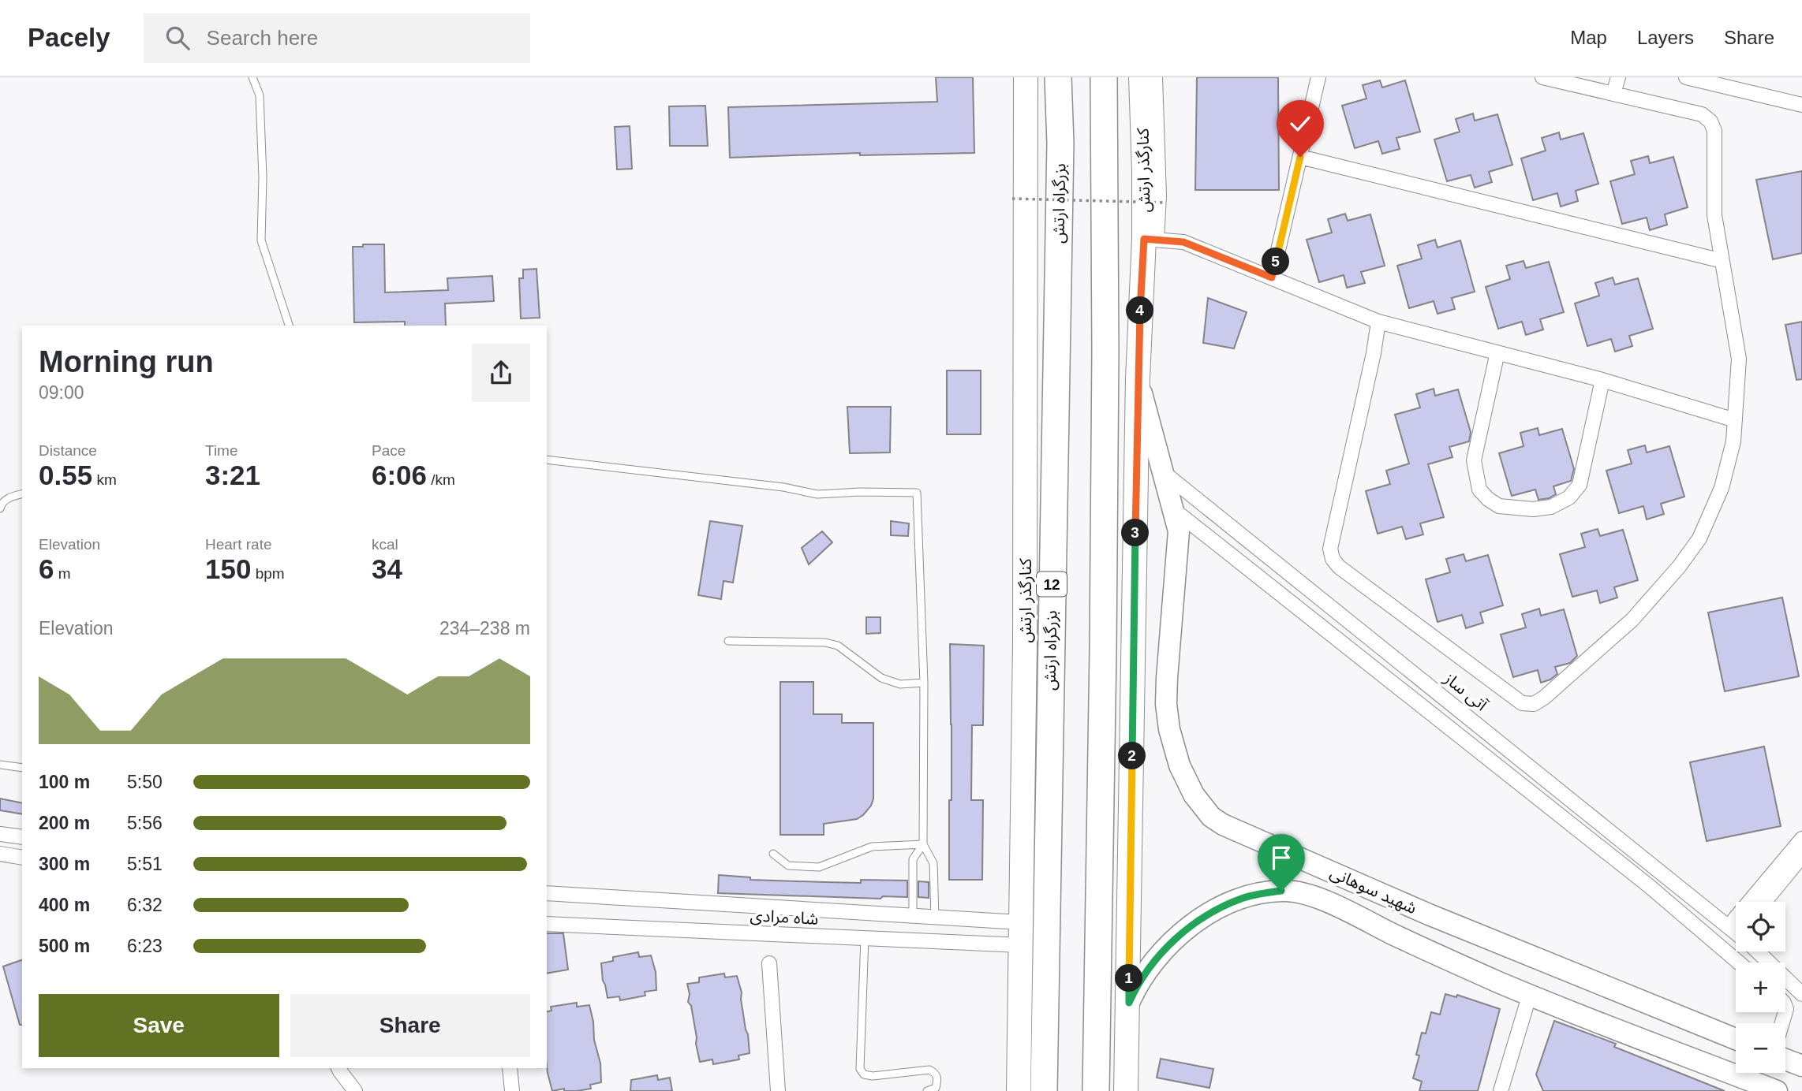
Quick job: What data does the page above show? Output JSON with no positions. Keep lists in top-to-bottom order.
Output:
{
  "streets": {
    "highway": ["بزرگراه ارتش", "12"],
    "main road": ["کنارگذر ارتش", "شهید سوهانی"],
    "street": ["آتی ساز", "شاه مرادی"]
  },
  "crossings": [
    ["کنارگذر ارتش", "شهید سوهانی"],
    ["کنارگذر ارتش", "شاه مرادی"],
    ["آتی ساز", "شهید سوهانی"]
  ],
  "page": {
    "header": "Pacely",
    "search": "Search here",
    "nav": ["Map", "Layers", "Share"],
    "pins": [
      "5",
      "4",
      "3",
      "2",
      "1"
    ],
    "heading": ["Morning run", "09:00"],
    "stats": [
      ["Distance", "0.55 km"],
      ["Time", "3:21"],
      ["Pace", "6:06 /km"],
      ["Elevation", "6 m"],
      ["Heart rate", "150 bpm"],
      ["kcal", "34"]
    ],
    "chart": ["Elevation", "234–238 m"],
    "list": [
      {
        "name": "100 m",
        "note": "5:50"
      },
      {
        "name": "200 m",
        "note": "5:56"
      },
      {
        "name": "300 m",
        "note": "5:51"
      },
      {
        "name": "400 m",
        "note": "6:32"
      },
      {
        "name": "500 m",
        "note": "6:23"
      }
    ],
    "map_buttons": ["+", "−"],
    "buttons": ["Save", "Share"]
  }
}
